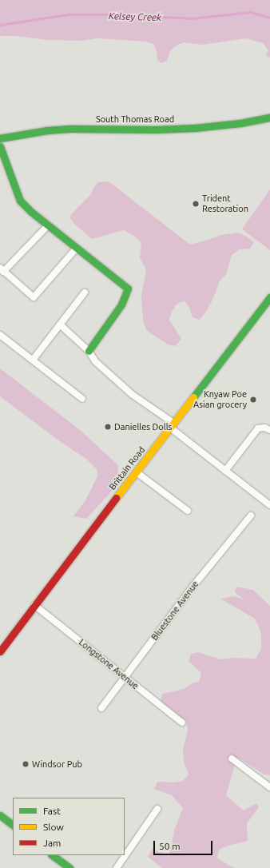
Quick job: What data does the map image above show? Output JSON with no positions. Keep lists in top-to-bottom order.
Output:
{
  "streets": {
    "street": [
      "South Thomas Road",
      "Brittain Road",
      "Bluestone Avenue",
      "Longstone Avenue"
    ]
  },
  "crossings": [
    ["Brittain Road", "Longstone Avenue"],
    ["Bluestone Avenue", "Longstone Avenue"]
  ],
  "water": ["Kelsey Creek"],
  "places": [
    "Trident Restoration",
    "Knyaw Poe Asian grocery",
    "Danielles Dolls",
    "Windsor Pub"
  ],
  "legend": ["Fast", "Slow", "Jam"],
  "scale_bar": "50 m"
}
